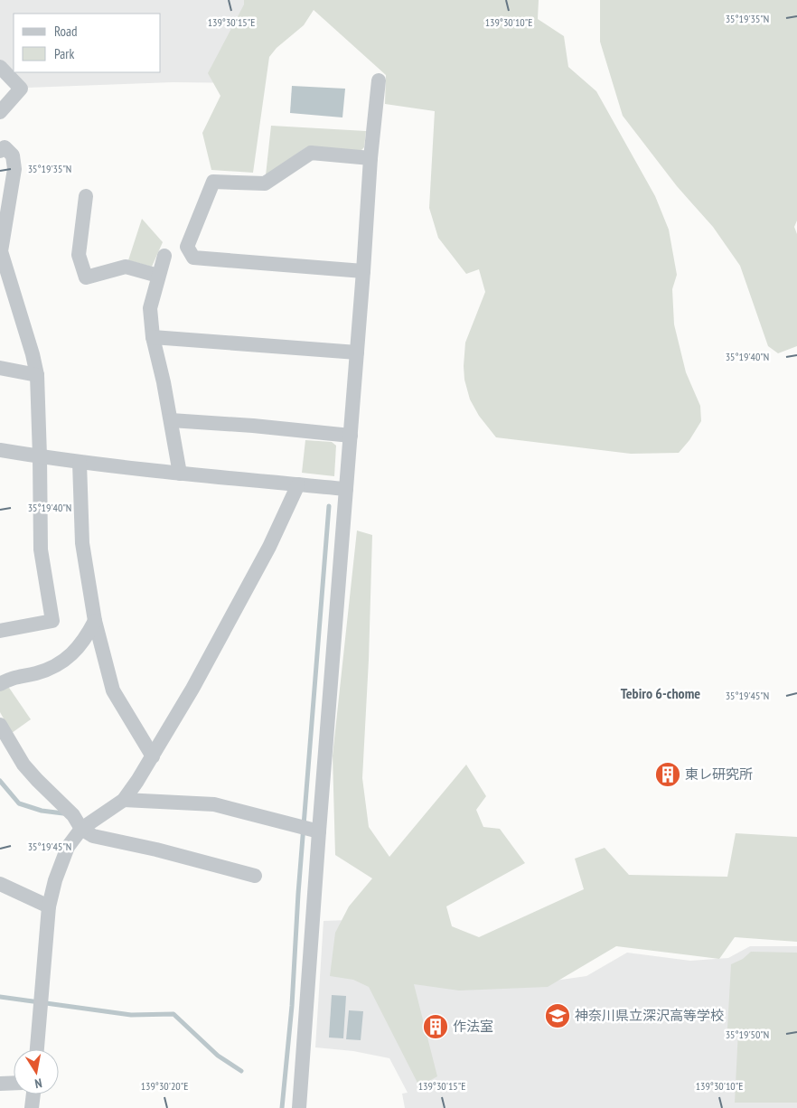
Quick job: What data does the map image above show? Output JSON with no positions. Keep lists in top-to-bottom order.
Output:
{
  "districts": ["Tebiro 6-chome"],
  "places": {
    "building": ["東レ研究所", "作法室"],
    "school or university": ["神奈川県立深沢高等学校"]
  },
  "legend": ["Road", "Park"],
  "north": "bottom",
  "coordinates": [
    "35°19'35\"N",
    "139°30'15\"E",
    "139°30'10\"E",
    "35°19'40\"N",
    "35°19'45\"N",
    "35°19'50\"N",
    "139°30'20\"E"
  ]
}
